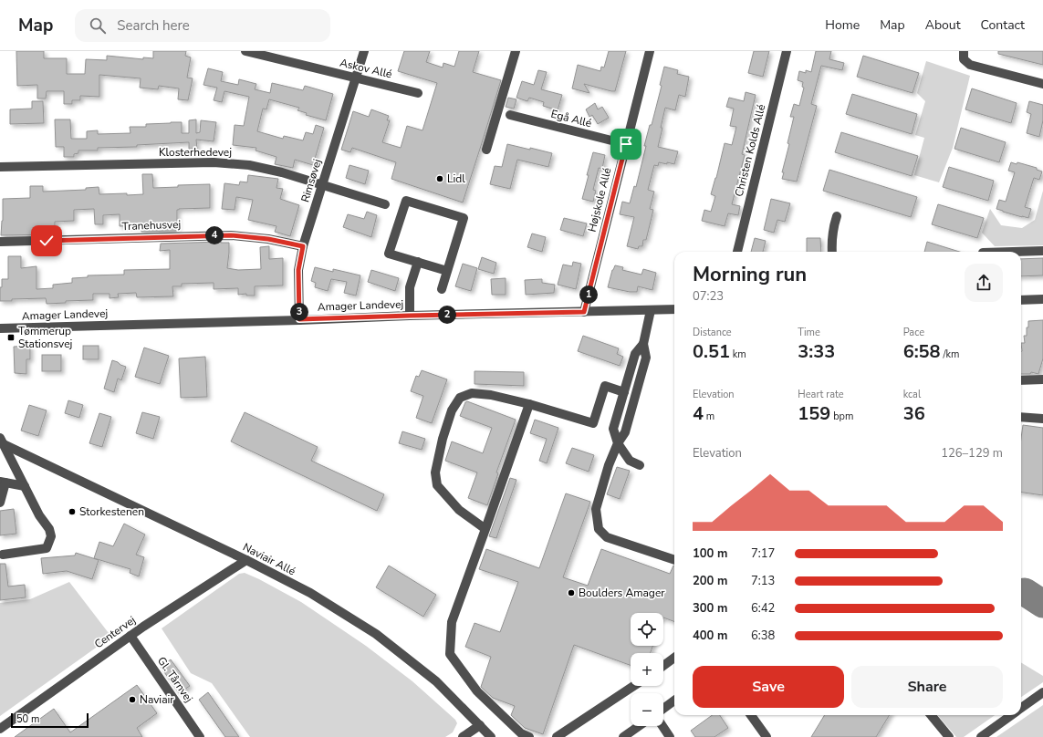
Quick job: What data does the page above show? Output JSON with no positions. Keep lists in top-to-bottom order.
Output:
{
  "streets": {
    "street": [
      "Askov Allé",
      "Egå Allé",
      "Christen Kolds Allé",
      "Klosterhedevej",
      "Rimsøvej",
      "Højskole Allé",
      "Tranehusvej",
      "Amager Landevej",
      "Naviair Allé",
      "Centervej",
      "Gl. Tårnvej"
    ]
  },
  "crossings": [
    ["Askov Allé", "Rimsøvej"],
    ["Egå Allé", "Højskole Allé"],
    ["Klosterhedevej", "Rimsøvej"],
    ["Rimsøvej", "Tranehusvej"],
    ["Rimsøvej", "Amager Landevej"],
    ["Højskole Allé", "Amager Landevej"],
    ["Naviair Allé", "Centervej"],
    ["Centervej", "Gl. Tårnvej"]
  ],
  "places": {
    "other": [
      "Lidl",
      "Storkestenen",
      "Boulders Amager",
      "Naviair"
    ],
    "transit": ["Tømmerup Stationsvej"]
  },
  "scale_bar": "50 m",
  "page": {
    "header": "Map",
    "search": "Search here",
    "nav": [
      "Home",
      "Map",
      "About",
      "Contact"
    ],
    "pins": [
      "4",
      "1",
      "3",
      "2"
    ],
    "heading": ["Morning run", "07:23"],
    "stats": [
      ["Distance", "0.51 km"],
      ["Time", "3:33"],
      ["Pace", "6:58 /km"],
      ["Elevation", "4 m"],
      ["Heart rate", "159 bpm"],
      ["kcal", "36"]
    ],
    "chart": ["Elevation", "126–129 m"],
    "list": [
      {
        "name": "100 m",
        "note": "7:17"
      },
      {
        "name": "200 m",
        "note": "7:13"
      },
      {
        "name": "300 m",
        "note": "6:42"
      },
      {
        "name": "400 m",
        "note": "6:38"
      }
    ],
    "map_buttons": ["+", "−"],
    "buttons": ["Save", "Share"],
    "scale": "50 m"
  }
}
